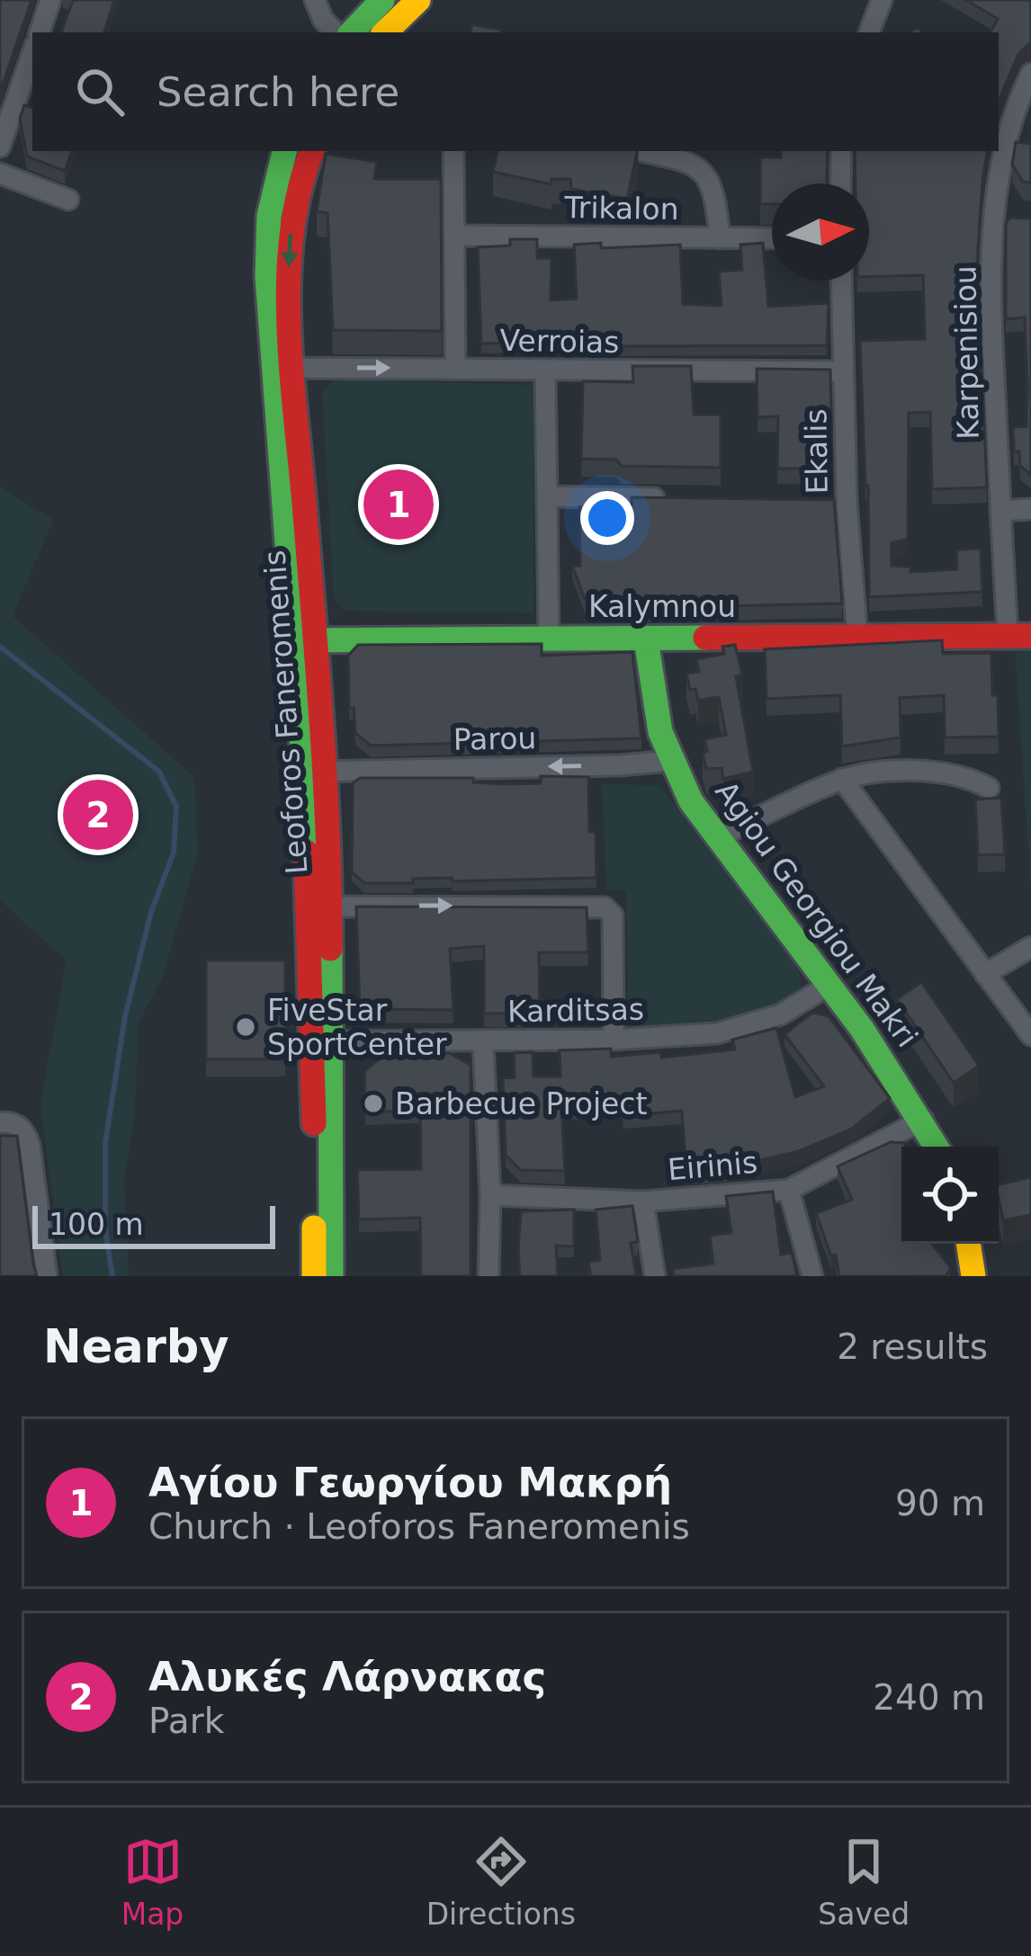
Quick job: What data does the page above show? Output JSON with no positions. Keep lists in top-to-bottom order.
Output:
{
  "streets": {
    "main road": ["Kalymnou", "Leoforos Faneromenis", "Agiou Georgiou Makri"],
    "street": [
      "Trikalon",
      "Verroias",
      "Karpenisiou",
      "Ekalis",
      "Parou",
      "Karditsas",
      "Eirinis"
    ]
  },
  "crossings": [
    ["Verroias", "Ekalis"],
    ["Verroias", "Leoforos Faneromenis"],
    ["Karpenisiou", "Kalymnou"],
    ["Ekalis", "Kalymnou"],
    ["Kalymnou", "Leoforos Faneromenis"],
    ["Kalymnou", "Agiou Georgiou Makri"],
    ["Leoforos Faneromenis", "Parou"],
    ["Leoforos Faneromenis", "Karditsas"],
    ["Parou", "Agiou Georgiou Makri"],
    ["Agiou Georgiou Makri", "Karditsas"],
    ["Agiou Georgiou Makri", "Eirinis"]
  ],
  "one_way": ["Parou"],
  "places": ["FiveStar SportCenter", "Barbecue Project"],
  "scale_bar": "100 m",
  "north": "right",
  "page": {
    "search": "Search here",
    "pins": ["1", "2"],
    "scale": "100 m",
    "heading": ["Nearby", "2 results"],
    "list": [
      {
        "mark": "1",
        "name": "Αγίου Γεωργίου Μακρή",
        "note": "Church · Leoforos Faneromenis",
        "value": "90 m"
      },
      {
        "mark": "2",
        "name": "Αλυκές Λάρνακας",
        "note": "Park",
        "value": "240 m"
      }
    ],
    "nav": ["Map", "Directions", "Saved"]
  }
}
